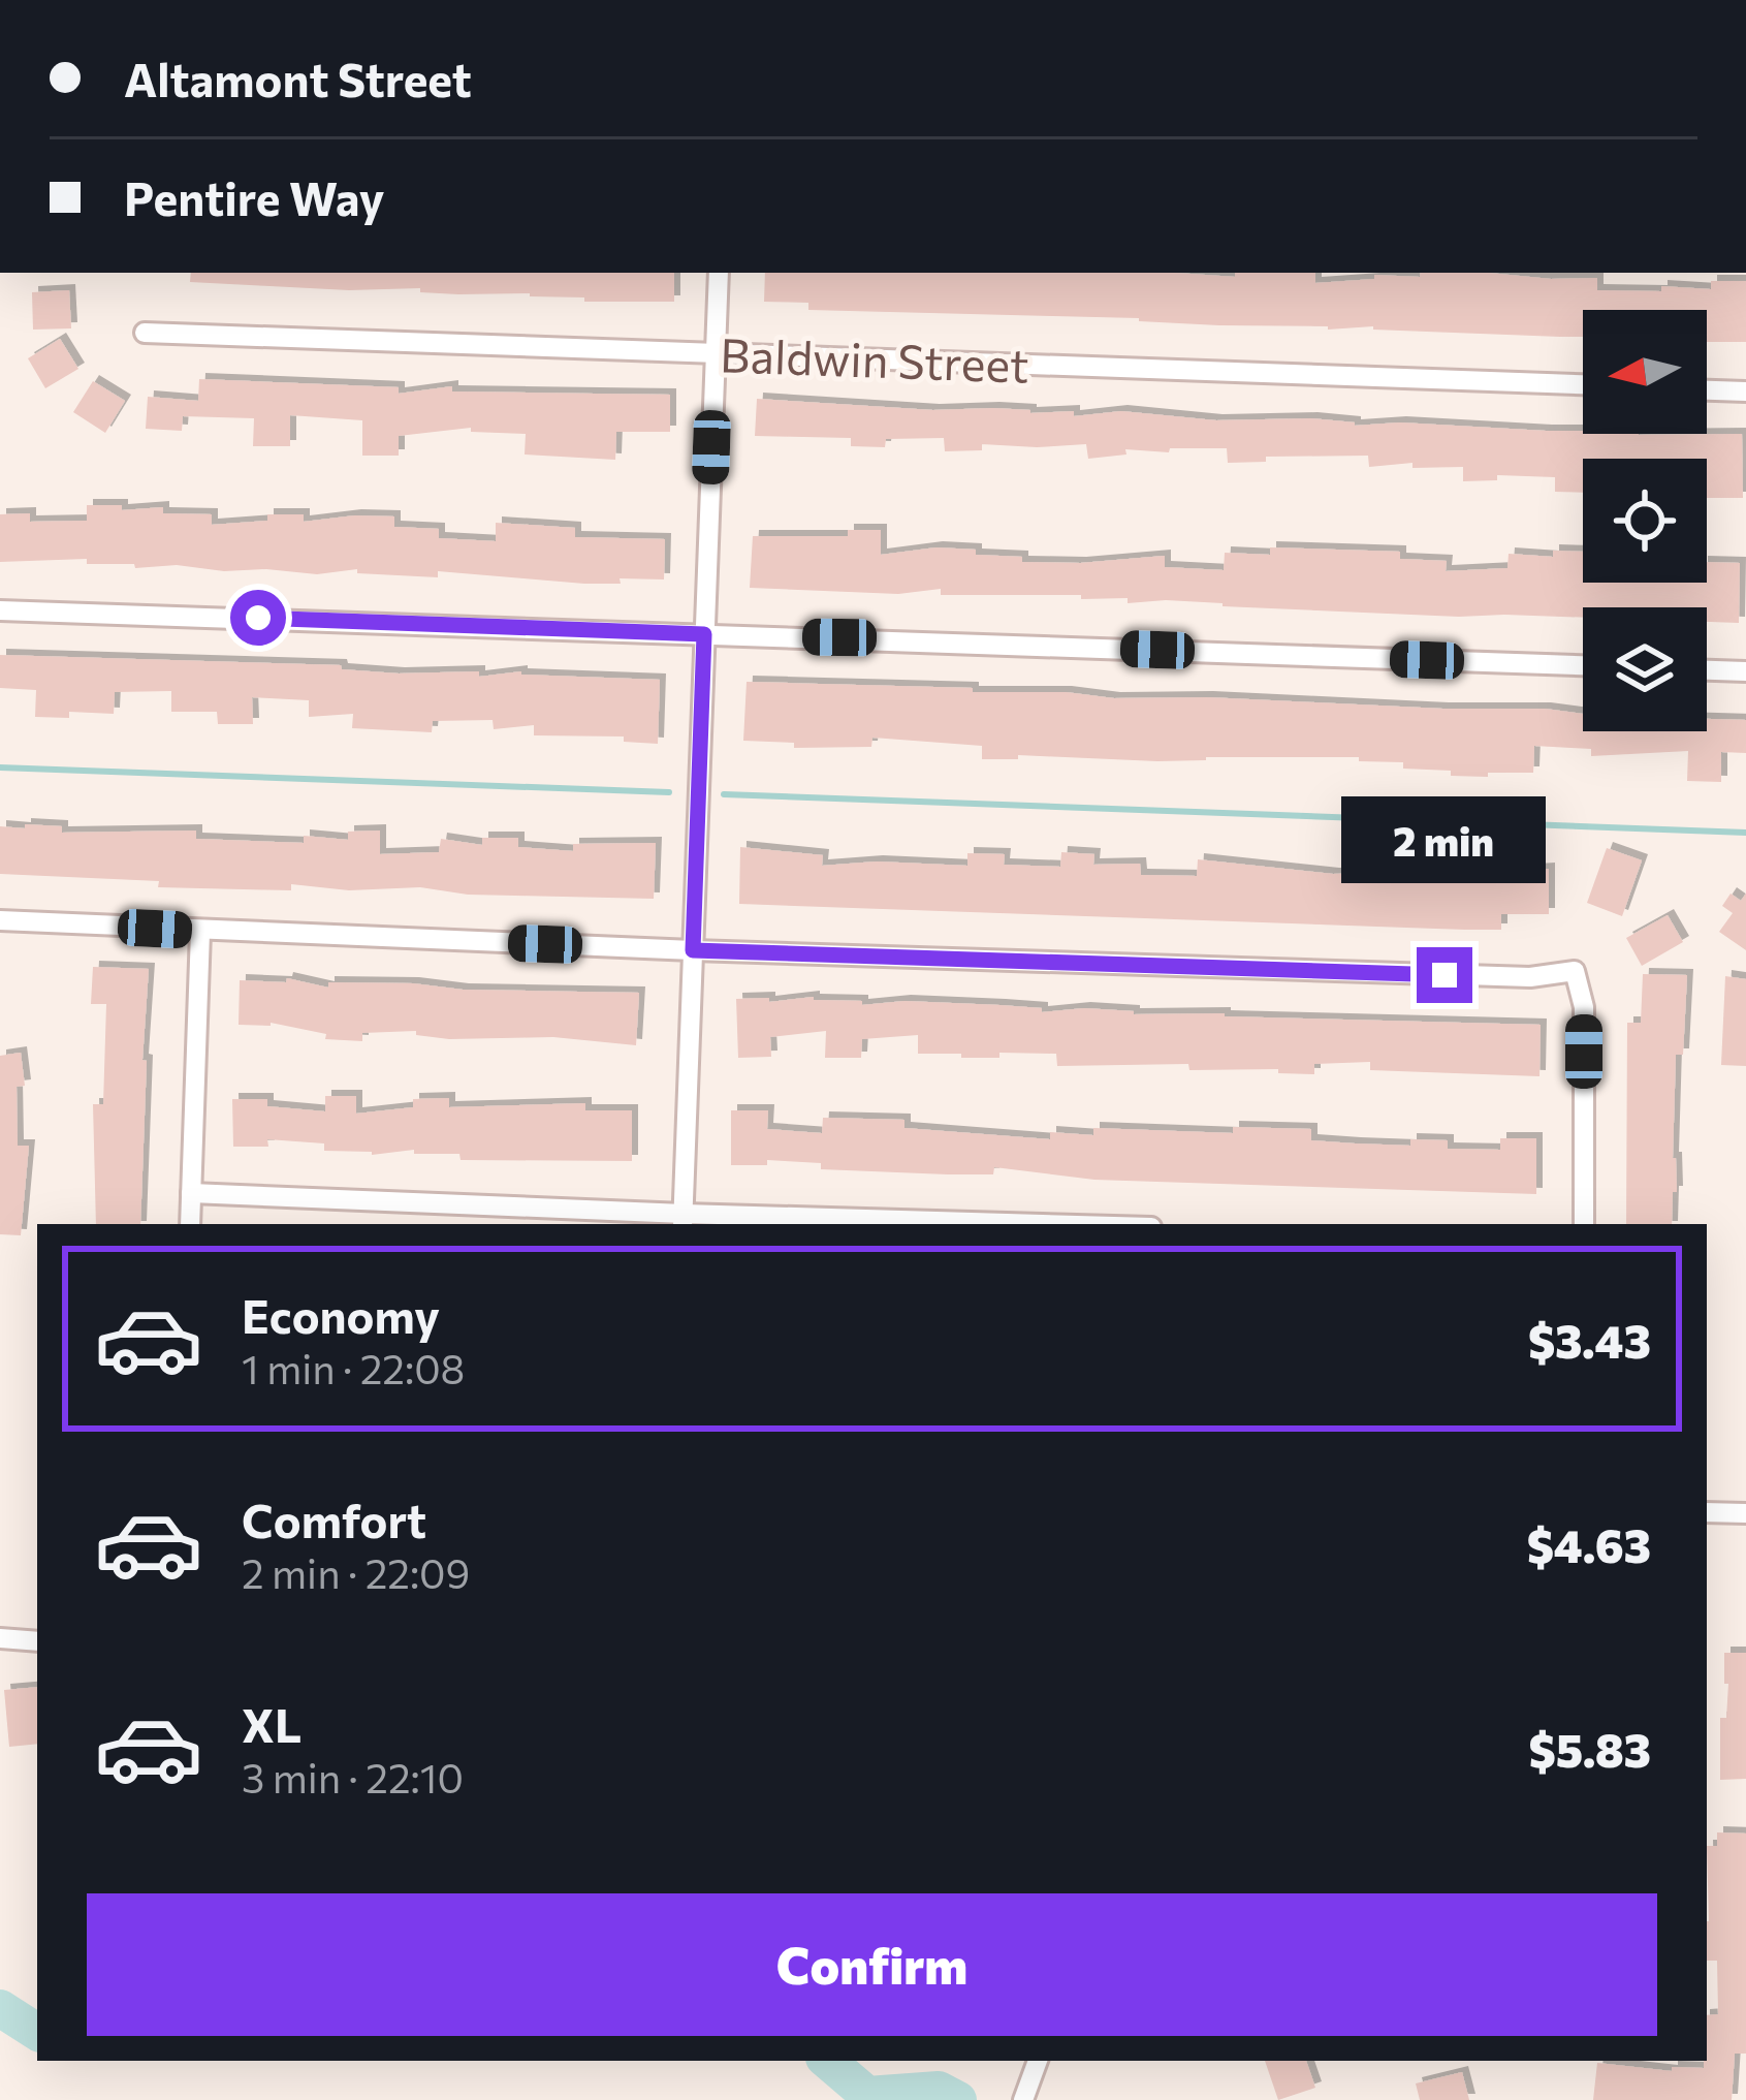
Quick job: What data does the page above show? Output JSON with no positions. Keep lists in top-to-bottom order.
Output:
{
  "streets": {
    "street": ["Baldwin Street"]
  },
  "north": "left",
  "page": {
    "banner": ["Altamont Street", "Pentire Way"],
    "bubble": "2 min",
    "list": [
      {
        "name": "Economy",
        "note": "1 min · 22:08",
        "value": "$3.43"
      },
      {
        "name": "Comfort",
        "note": "2 min · 22:09",
        "value": "$4.63"
      },
      {
        "name": "XL",
        "note": "3 min · 22:10",
        "value": "$5.83"
      }
    ],
    "buttons": "Confirm"
  }
}
